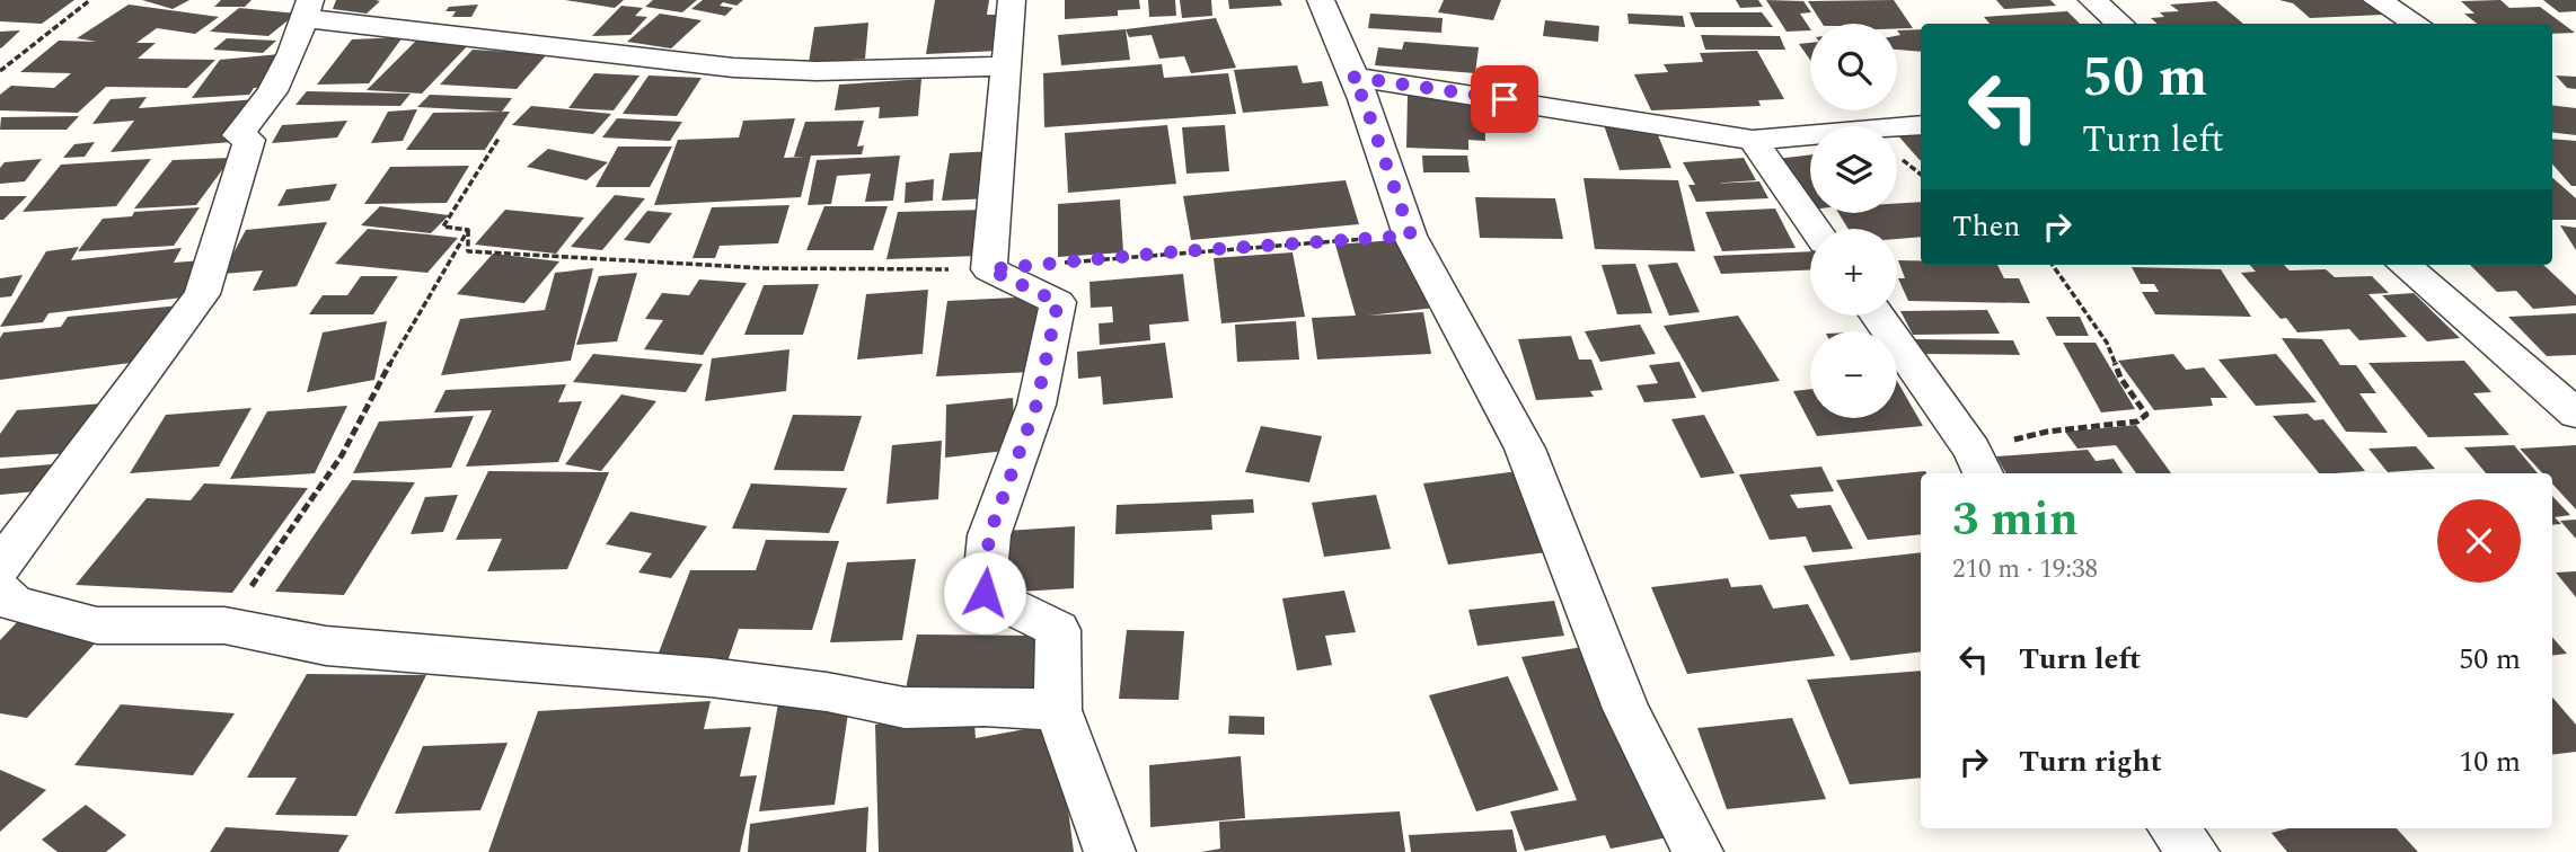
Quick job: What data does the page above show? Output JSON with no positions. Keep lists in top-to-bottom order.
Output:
{
  "page": {
    "map_buttons": ["+", "−"],
    "turn": ["50 m", "Turn left"],
    "then": "Then",
    "heading": ["3 min", "210 m · 19:38"],
    "list": [
      {
        "name": "Turn left",
        "value": "50 m"
      },
      {
        "name": "Turn right",
        "value": "10 m"
      }
    ]
  }
}
